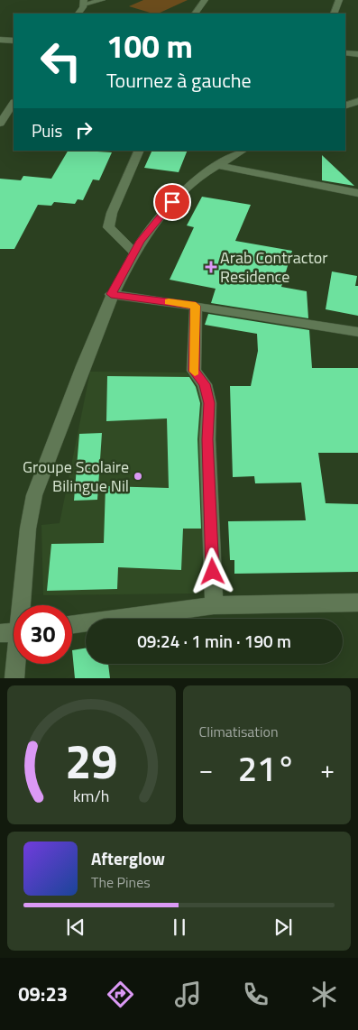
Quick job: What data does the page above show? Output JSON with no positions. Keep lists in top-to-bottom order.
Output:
{
  "places": {
    "health": ["Arab Contractor Residence"],
    "other": ["Groupe Scolaire Bilingue Nil"]
  },
  "page": {
    "turn": ["100 m", "Tournez à gauche"],
    "then": "Puis",
    "limit": "30",
    "trip": "09:24 · 1 min · 190 m",
    "tile": "Climatisation",
    "heat": ["−", "21°", "+"],
    "song": ["Afterglow", "The Pines"],
    "tabs": "09:23",
    "gauge": ["29", "km/h"]
  }
}
